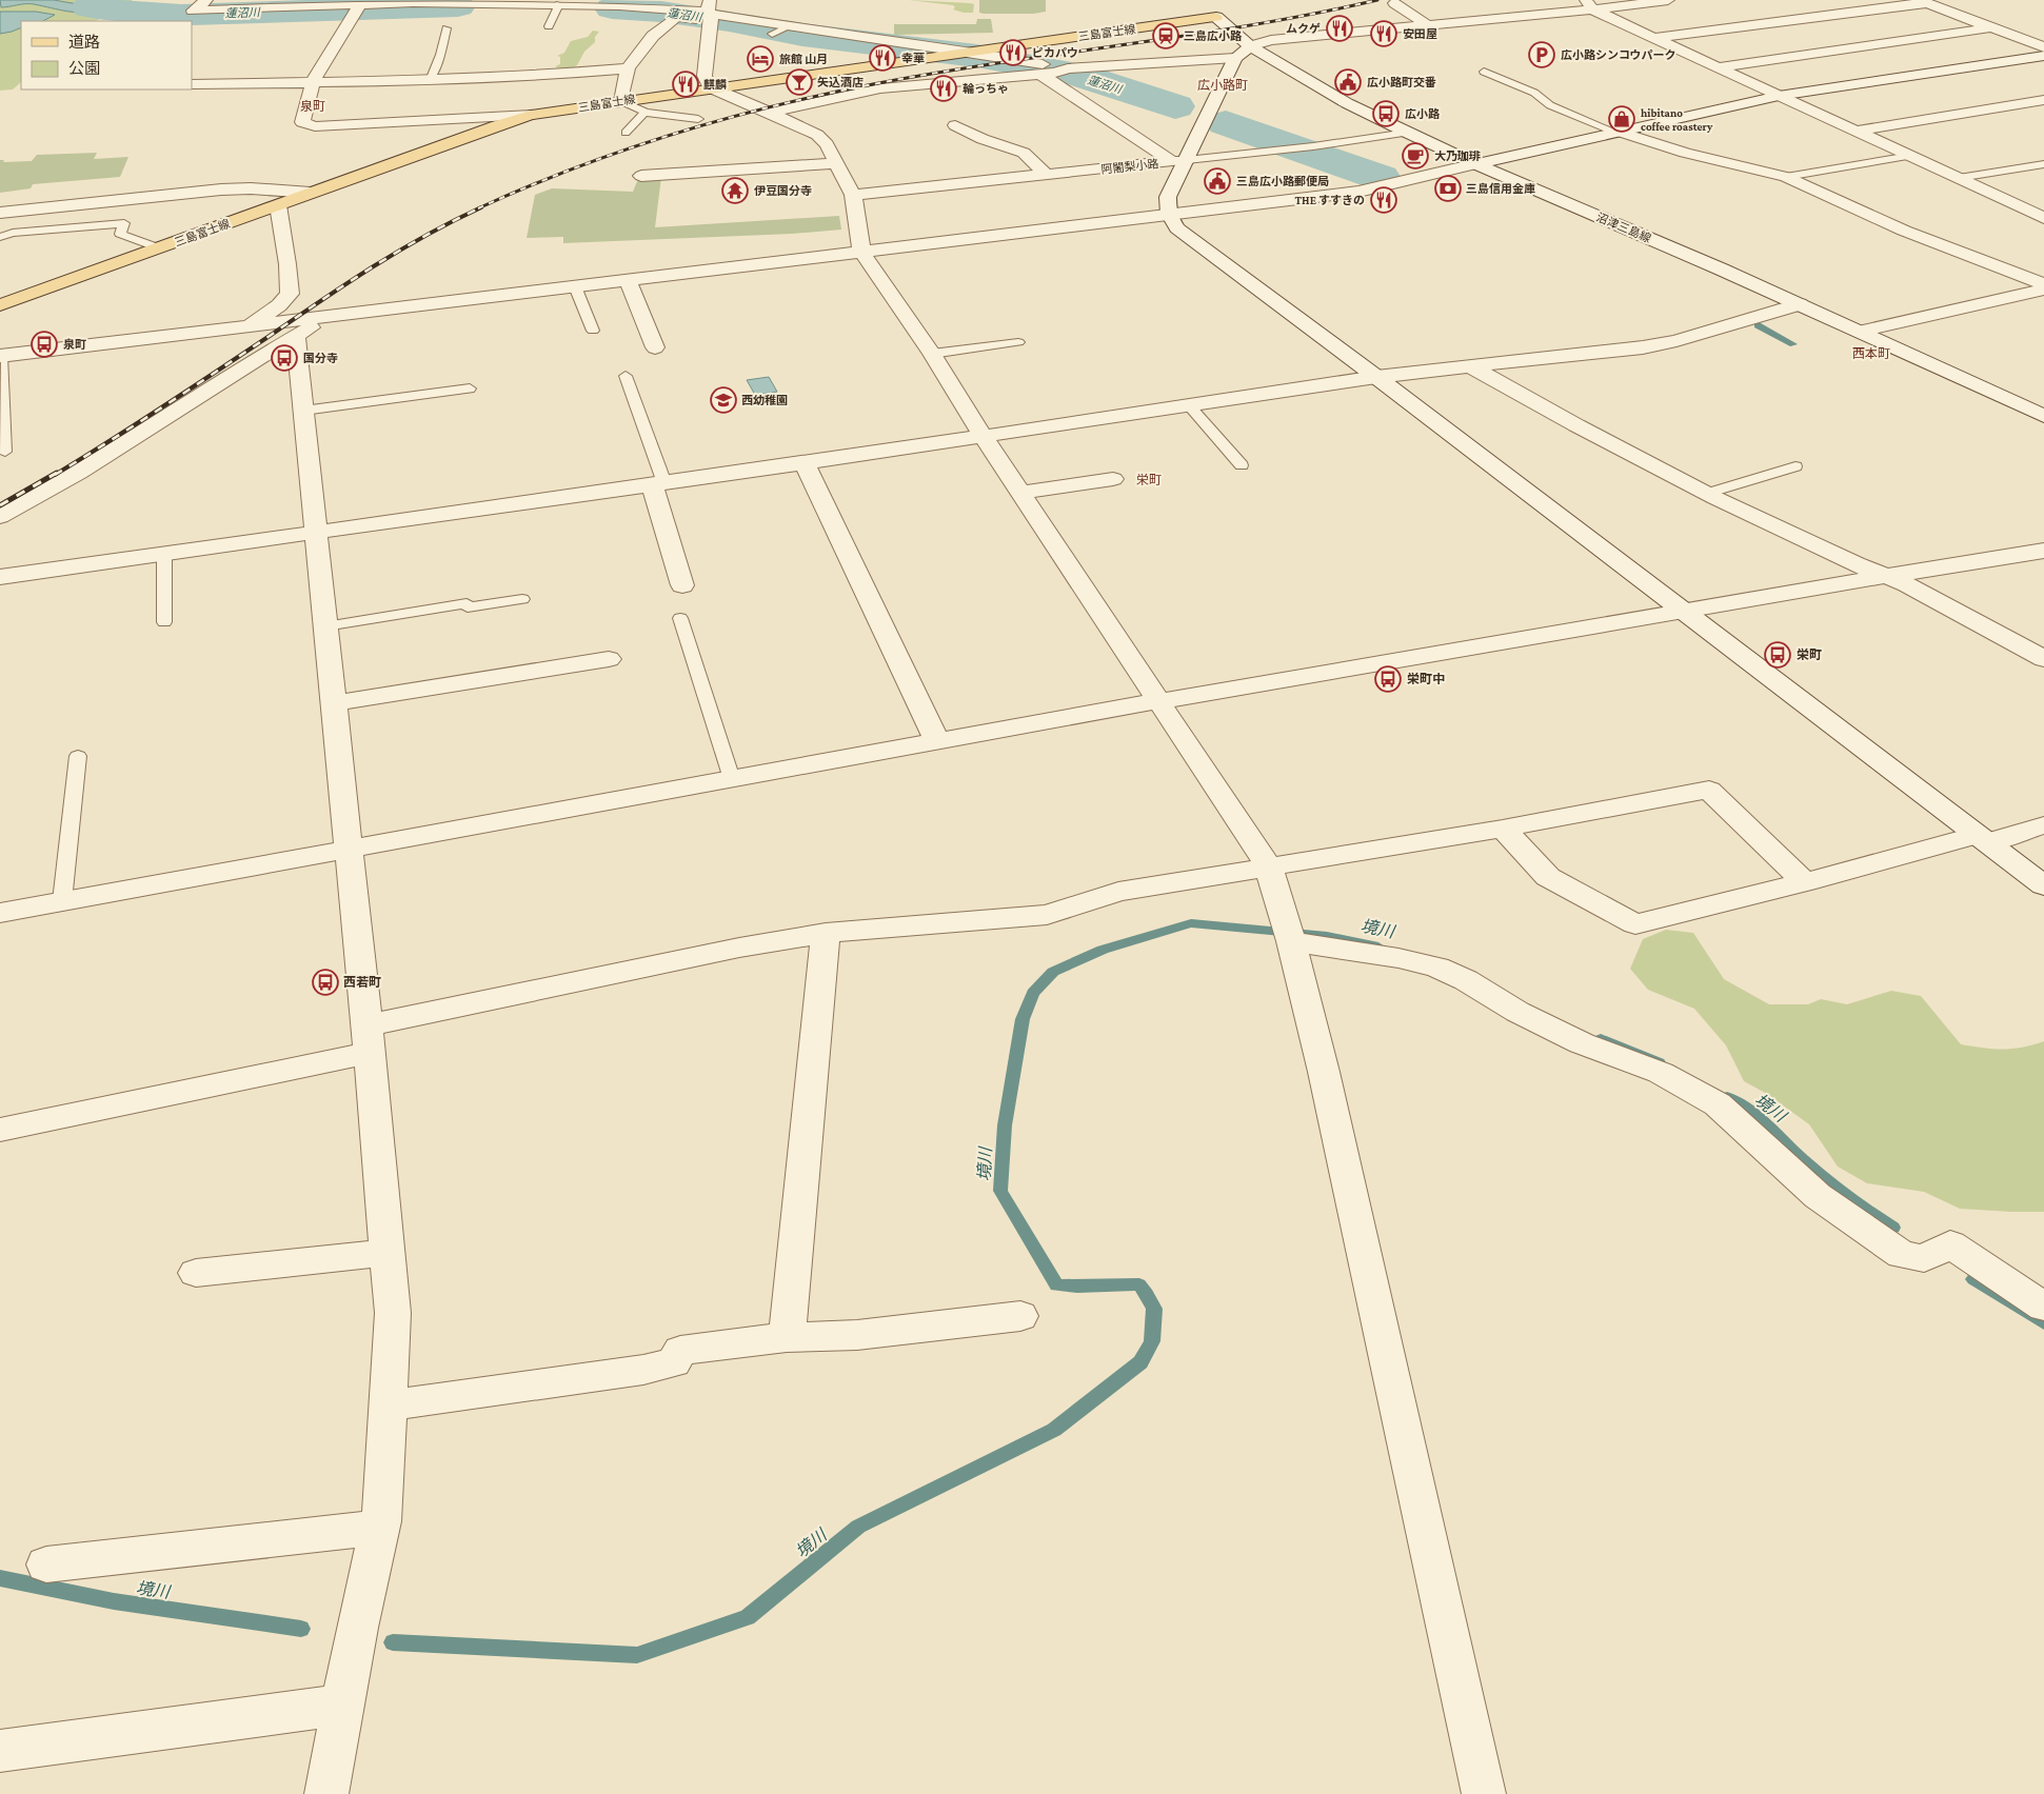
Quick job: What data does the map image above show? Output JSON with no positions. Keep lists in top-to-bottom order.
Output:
{
  "streets": {
    "main road": ["三島富士線"],
    "street": ["阿闍梨小路", "沼津三島線"]
  },
  "crossings": [
    ["三島富士線", "沼津三島線"],
    ["阿闍梨小路", "沼津三島線"]
  ],
  "districts": [
    "広小路町",
    "泉町",
    "西本町",
    "栄町"
  ],
  "water": ["蓮沼川", "境川"],
  "places": {
    "restaurant": [
      "ムクゲ",
      "安田屋",
      "ピカパウ",
      "幸華",
      "麒麟",
      "輪っちゃ",
      "THE すすきの"
    ],
    "station": ["三島広小路"],
    "parking": ["広小路シンコウパーク"],
    "hotel": ["旅館 山月"],
    "bar": ["矢込酒店"],
    "public building": ["広小路町交番", "三島広小路郵便局"],
    "bus stop": [
      "広小路",
      "泉町",
      "国分寺",
      "栄町",
      "栄町中",
      "西若町"
    ],
    "shop": ["hibitano coffee roastery"],
    "cafe": ["大乃珈琲"],
    "bank": ["三島信用金庫"],
    "temple": ["伊豆国分寺"],
    "school or university": ["西幼稚園"]
  },
  "legend": ["道路", "公園"]
}
